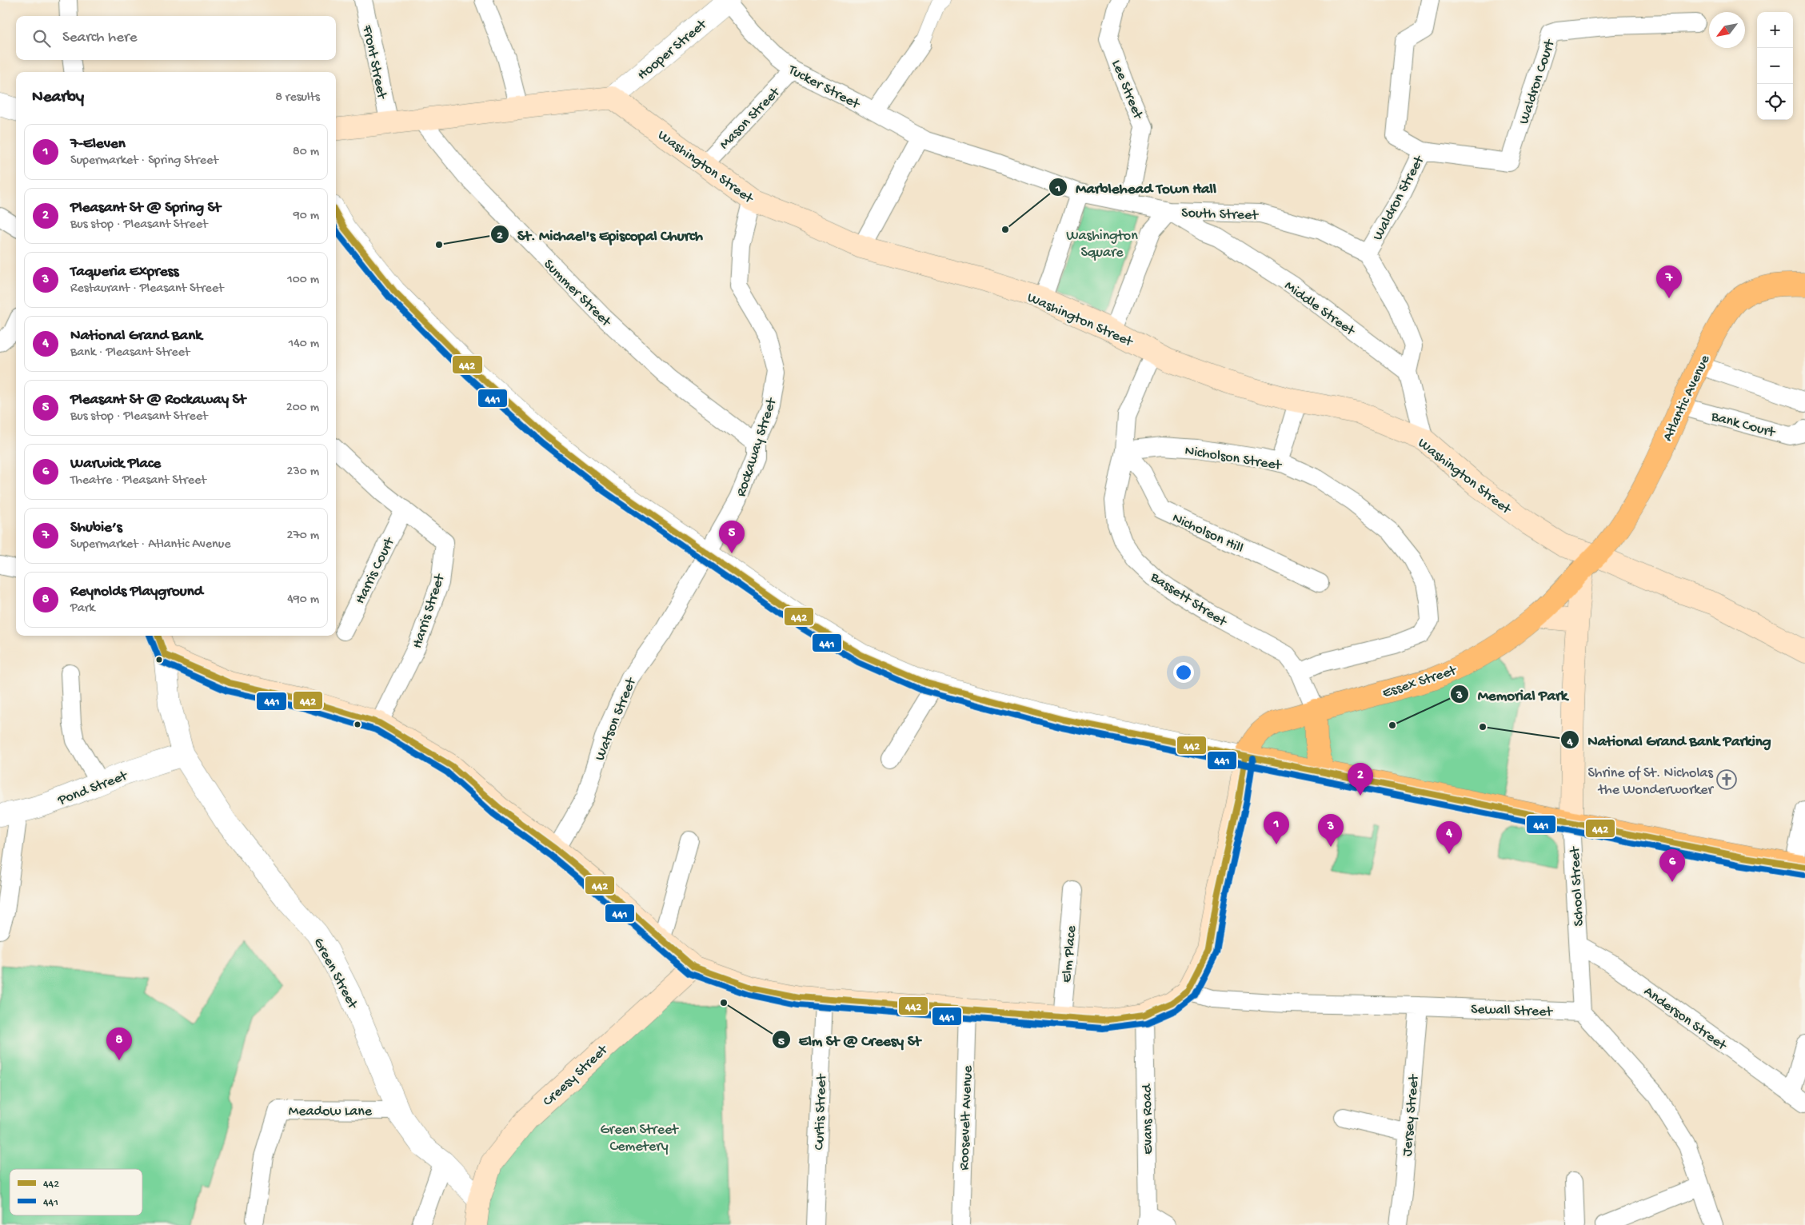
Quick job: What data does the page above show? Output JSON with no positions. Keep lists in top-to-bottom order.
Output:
{
  "streets": {
    "main road": [
      "Washington Street",
      "Atlantic Avenue",
      "Bassett Street",
      "Essex Street",
      "School Street",
      "Creesy Street"
    ],
    "street": [
      "Hooper Street",
      "Front Street",
      "Waldron Court",
      "Tucker Street",
      "Lee Street",
      "Mason Street",
      "Waldron Street",
      "South Street",
      "Summer Street",
      "Middle Street",
      "Bank Court",
      "Rockaway Street",
      "Nicholson Street",
      "Nicholson Hill",
      "Harris Court",
      "Harris Street",
      "Watson Street",
      "Pond Street",
      "Elm Place",
      "Green Street",
      "Sewall Street",
      "Anderson Street",
      "Meadow Lane",
      "Curtis Street",
      "Jersey Street",
      "Roosevelt Avenue",
      "Evans Road"
    ]
  },
  "crossings": [
    ["Hooper Street", "Tucker Street"],
    ["Hooper Street", "Washington Street"],
    ["Waldron Court", "Waldron Street"],
    ["Tucker Street", "Mason Street"],
    ["Lee Street", "South Street"],
    ["Mason Street", "Washington Street"],
    ["Washington Street", "Atlantic Avenue"],
    ["Washington Street", "Rockaway Street"],
    ["Washington Street", "Bassett Street"],
    ["Washington Street", "Essex Street"],
    ["Washington Street", "School Street"],
    ["Waldron Street", "South Street"],
    ["South Street", "Middle Street"],
    ["Summer Street", "Rockaway Street"],
    ["Atlantic Avenue", "Bank Court"],
    ["Atlantic Avenue", "Essex Street"],
    ["Atlantic Avenue", "School Street"],
    ["Rockaway Street", "Watson Street"],
    ["Nicholson Street", "Nicholson Hill"],
    ["Nicholson Street", "Bassett Street"],
    ["Nicholson Hill", "Bassett Street"],
    ["Harris Court", "Harris Street"],
    ["Bassett Street", "Essex Street"],
    ["Essex Street", "School Street"],
    ["Pond Street", "Green Street"],
    ["School Street", "Sewall Street"],
    ["School Street", "Anderson Street"],
    ["Green Street", "Creesy Street"],
    ["Green Street", "Meadow Lane"],
    ["Sewall Street", "Jersey Street"]
  ],
  "parks": ["Washington Square", "Green Street Cemetery"],
  "places": {
    "other": [
      "Marblehead Town Hall",
      "St. Michael's Episcopal Church",
      "Memorial Park",
      "National Grand Bank Parking",
      "Elm St @ Creesy St"
    ],
    "church": ["Shrine of St. Nicholas the Wonderworker"]
  },
  "lines": ["transit line 442", "transit line 441"],
  "legend": ["442", "441"],
  "north": "bottom left",
  "page": {
    "map_buttons": ["+", "−"],
    "search": "Search here",
    "heading": ["Nearby", "8 results"],
    "list": [
      {
        "mark": "1",
        "name": "7-Eleven",
        "note": "Supermarket · Spring Street",
        "value": "80 m"
      },
      {
        "mark": "2",
        "name": "Pleasant St @ Spring St",
        "note": "Bus stop · Pleasant Street",
        "value": "90 m"
      },
      {
        "mark": "3",
        "name": "Taqueria Express",
        "note": "Restaurant · Pleasant Street",
        "value": "100 m"
      },
      {
        "mark": "4",
        "name": "National Grand Bank",
        "note": "Bank · Pleasant Street",
        "value": "140 m"
      },
      {
        "mark": "5",
        "name": "Pleasant St @ Rockaway St",
        "note": "Bus stop · Pleasant Street",
        "value": "200 m"
      },
      {
        "mark": "6",
        "name": "Warwick Place",
        "note": "Theatre · Pleasant Street",
        "value": "230 m"
      },
      {
        "mark": "7",
        "name": "Shubie’s",
        "note": "Supermarket · Atlantic Avenue",
        "value": "270 m"
      },
      {
        "mark": "8",
        "name": "Reynolds Playground",
        "note": "Park",
        "value": "490 m"
      }
    ],
    "pins": [
      "7",
      "5",
      "2",
      "1",
      "3",
      "4",
      "6",
      "8"
    ]
  }
}
